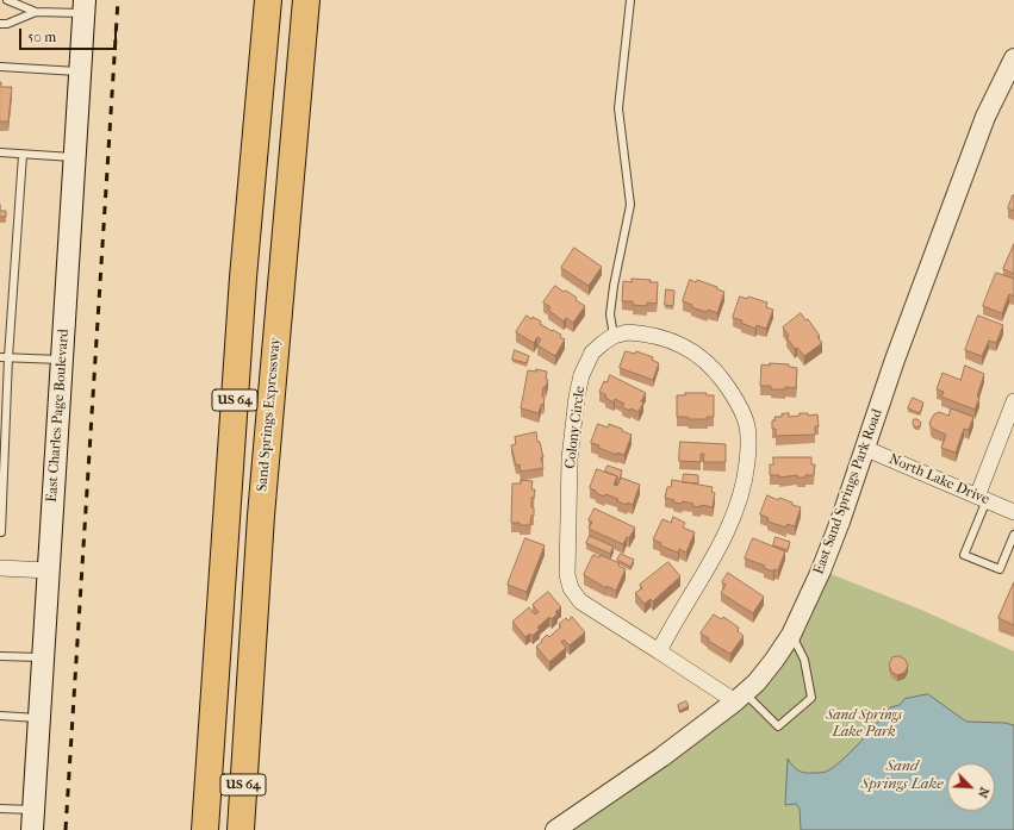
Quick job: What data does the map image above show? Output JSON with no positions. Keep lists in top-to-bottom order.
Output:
{
  "streets": {
    "highway": ["US 64", "Sand Springs Expressway"],
    "main road": ["East Charles Page Boulevard"],
    "street": ["Colony Circle", "North Lake Drive", "East Sand Springs Park Road"]
  },
  "crossings": [
    ["Colony Circle", "East Sand Springs Park Road"],
    ["North Lake Drive", "East Sand Springs Park Road"]
  ],
  "water": ["Sand Springs Lake"],
  "parks": ["Sand Springs Lake Park"],
  "scale_bar": "50 m",
  "north": "bottom right"
}
